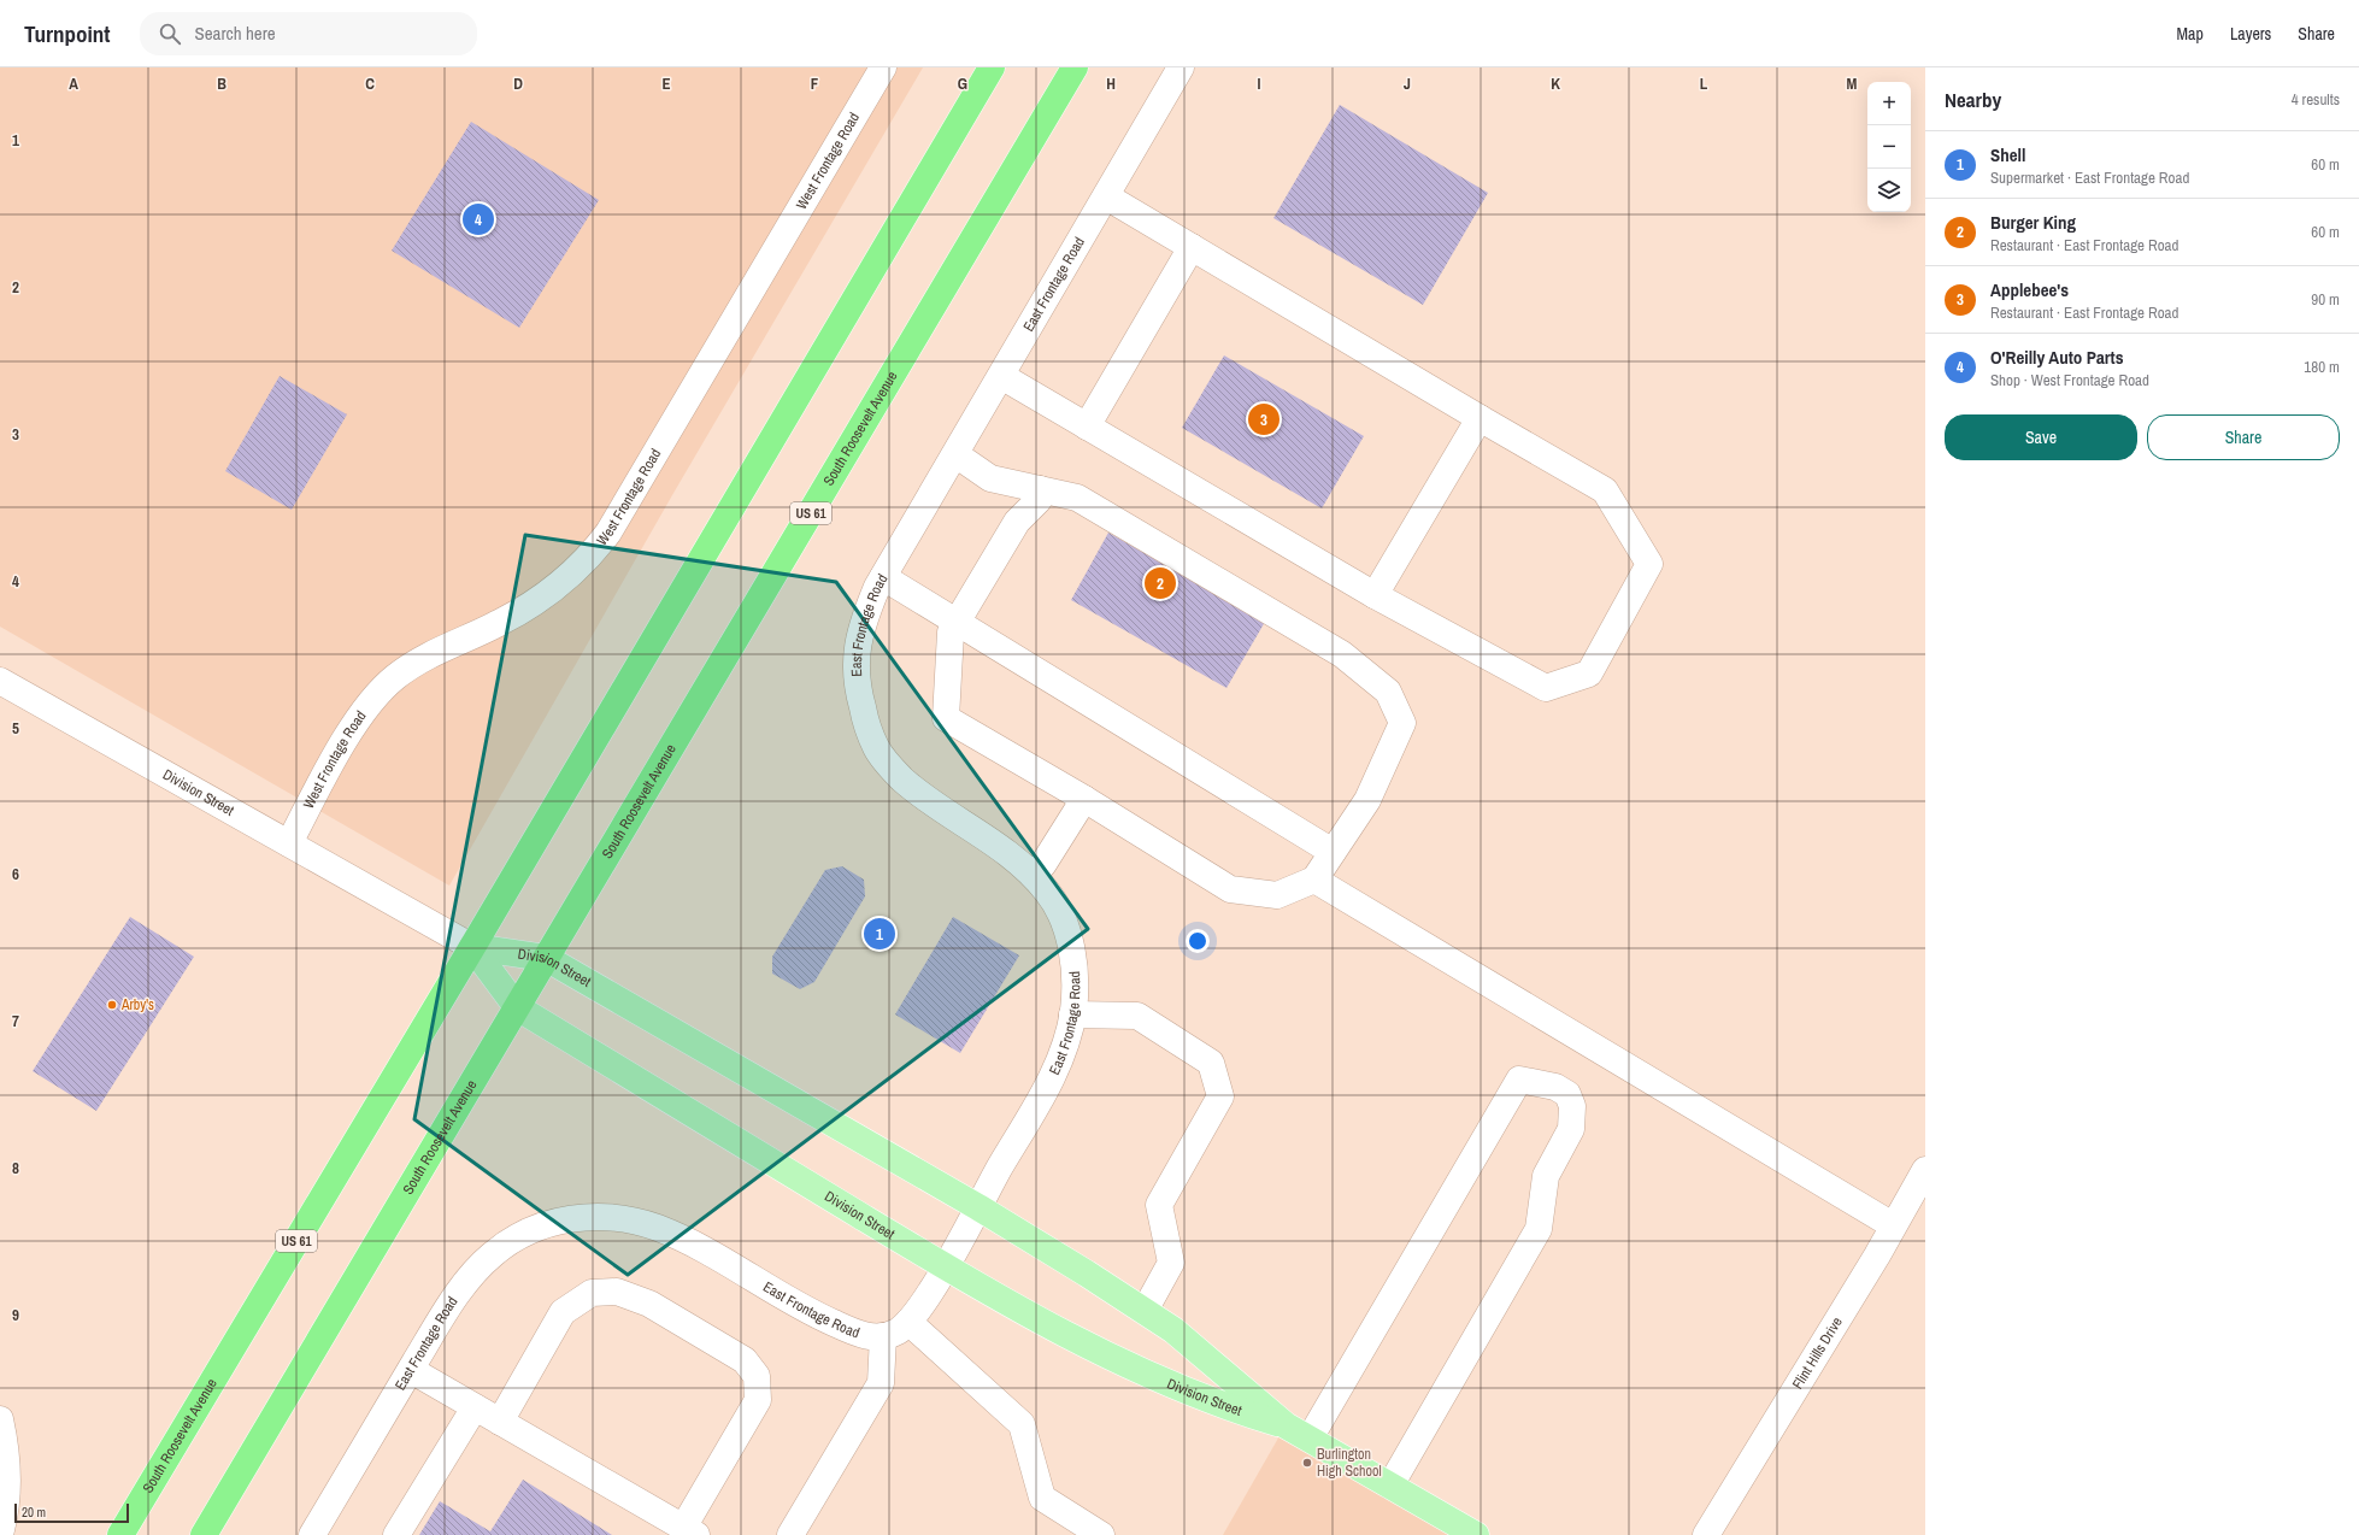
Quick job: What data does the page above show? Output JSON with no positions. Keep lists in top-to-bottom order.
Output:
{
  "streets": {
    "highway": ["South Roosevelt Avenue", "US 61"],
    "main road": ["Division Street"],
    "street": ["West Frontage Road", "East Frontage Road", "Flint Hills Drive"]
  },
  "crossings": [
    ["West Frontage Road", "Division Street"],
    ["East Frontage Road", "Division Street"],
    ["South Roosevelt Avenue", "Division Street"]
  ],
  "places": ["Arby's", "Burlington High School"],
  "scale_bar": "20 m",
  "page": {
    "header": "Turnpoint",
    "search": "Search here",
    "nav": ["Map", "Layers", "Share"],
    "heading": ["Nearby", "4 results"],
    "map_buttons": ["+", "−"],
    "list": [
      {
        "mark": "1",
        "name": "Shell",
        "note": "Supermarket · East Frontage Road",
        "value": "60 m"
      },
      {
        "mark": "2",
        "name": "Burger King",
        "note": "Restaurant · East Frontage Road",
        "value": "60 m"
      },
      {
        "mark": "3",
        "name": "Applebee's",
        "note": "Restaurant · East Frontage Road",
        "value": "90 m"
      },
      {
        "mark": "4",
        "name": "O'Reilly Auto Parts",
        "note": "Shop · West Frontage Road",
        "value": "180 m"
      }
    ],
    "pins": [
      "4",
      "3",
      "2",
      "1"
    ],
    "buttons": ["Save", "Share"],
    "scale": "20 m"
  },
  "grid": {
    "columns": [
      "A",
      "B",
      "C",
      "D",
      "E",
      "F",
      "G",
      "H",
      "I",
      "J",
      "K",
      "L",
      "M"
    ],
    "rows": [
      "1",
      "2",
      "3",
      "4",
      "5",
      "6",
      "7",
      "8",
      "9"
    ]
  }
}
